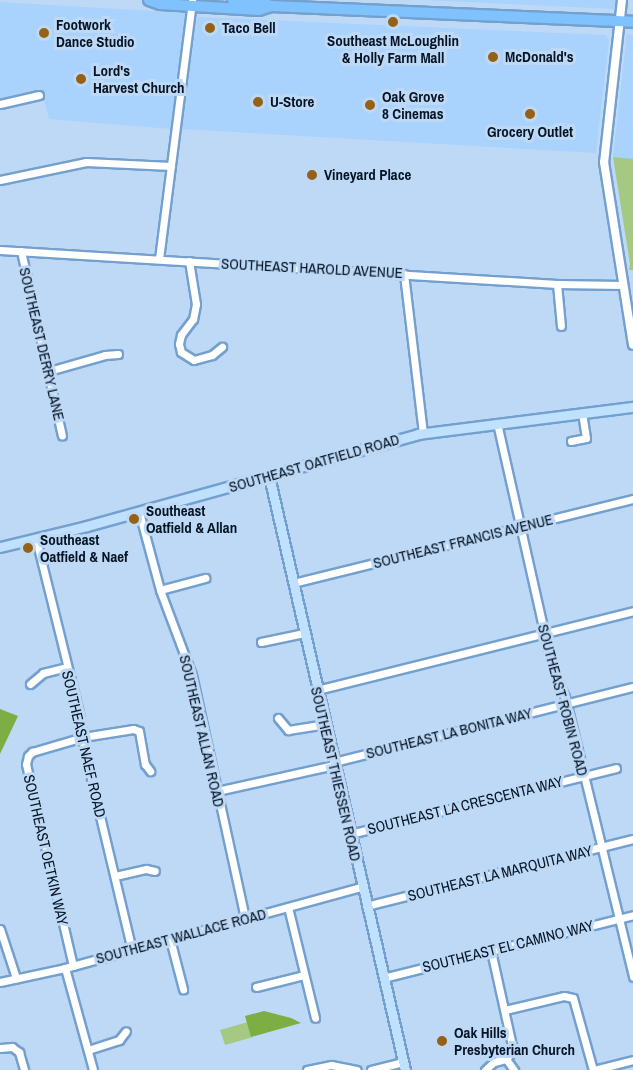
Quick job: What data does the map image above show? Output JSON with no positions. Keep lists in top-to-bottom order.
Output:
{
  "streets": {
    "main road": ["SOUTHEAST OATFIELD ROAD", "SOUTHEAST THIESSEN ROAD"],
    "street": [
      "SOUTHEAST HAROLD AVENUE",
      "SOUTHEAST DERRY LANE",
      "SOUTHEAST FRANCIS AVENUE",
      "SOUTHEAST ROBIN ROAD",
      "SOUTHEAST ALLAN ROAD",
      "SOUTHEAST LA BONITA WAY",
      "SOUTHEAST NAEF ROAD",
      "SOUTHEAST LA CRESCENTA WAY",
      "SOUTHEAST OETKIN WAY",
      "SOUTHEAST LA MARQUITA WAY",
      "SOUTHEAST WALLACE ROAD",
      "SOUTHEAST EL CAMINO WAY"
    ]
  },
  "crossings": [
    ["SOUTHEAST HAROLD AVENUE", "SOUTHEAST DERRY LANE"],
    ["SOUTHEAST OATFIELD ROAD", "SOUTHEAST ROBIN ROAD"],
    ["SOUTHEAST OATFIELD ROAD", "SOUTHEAST ALLAN ROAD"],
    ["SOUTHEAST OATFIELD ROAD", "SOUTHEAST NAEF ROAD"],
    ["SOUTHEAST OATFIELD ROAD", "SOUTHEAST THIESSEN ROAD"],
    ["SOUTHEAST FRANCIS AVENUE", "SOUTHEAST ROBIN ROAD"],
    ["SOUTHEAST FRANCIS AVENUE", "SOUTHEAST THIESSEN ROAD"],
    ["SOUTHEAST ROBIN ROAD", "SOUTHEAST LA BONITA WAY"],
    ["SOUTHEAST ROBIN ROAD", "SOUTHEAST LA CRESCENTA WAY"],
    ["SOUTHEAST ROBIN ROAD", "SOUTHEAST LA MARQUITA WAY"],
    ["SOUTHEAST ROBIN ROAD", "SOUTHEAST EL CAMINO WAY"],
    ["SOUTHEAST ALLAN ROAD", "SOUTHEAST LA BONITA WAY"],
    ["SOUTHEAST ALLAN ROAD", "SOUTHEAST WALLACE ROAD"],
    ["SOUTHEAST LA BONITA WAY", "SOUTHEAST THIESSEN ROAD"],
    ["SOUTHEAST NAEF ROAD", "SOUTHEAST OETKIN WAY"],
    ["SOUTHEAST NAEF ROAD", "SOUTHEAST WALLACE ROAD"],
    ["SOUTHEAST THIESSEN ROAD", "SOUTHEAST LA CRESCENTA WAY"],
    ["SOUTHEAST THIESSEN ROAD", "SOUTHEAST LA MARQUITA WAY"],
    ["SOUTHEAST THIESSEN ROAD", "SOUTHEAST WALLACE ROAD"],
    ["SOUTHEAST THIESSEN ROAD", "SOUTHEAST EL CAMINO WAY"],
    ["SOUTHEAST OETKIN WAY", "SOUTHEAST WALLACE ROAD"]
  ],
  "places": [
    "Southeast McLoughlin & Holly Farm Mall",
    "Taco Bell",
    "Footwork Dance Studio",
    "McDonald's",
    "Lord's Harvest Church",
    "U-Store",
    "Oak Grove 8 Cinemas",
    "Grocery Outlet",
    "Vineyard Place",
    "Southeast Oatfield & Allan",
    "Southeast Oatfield & Naef",
    "Oak Hills Presbyterian Church"
  ]
}
